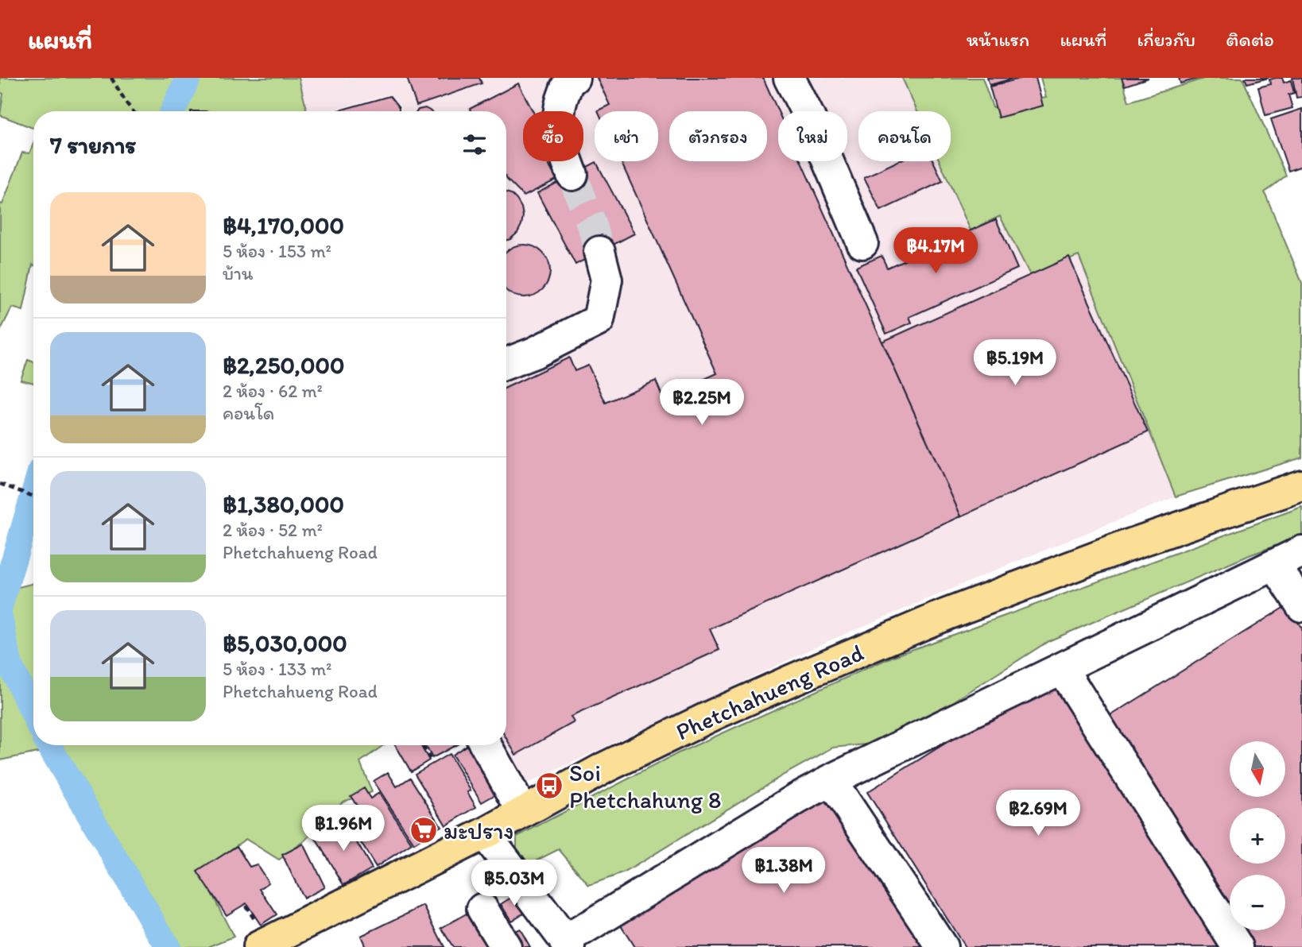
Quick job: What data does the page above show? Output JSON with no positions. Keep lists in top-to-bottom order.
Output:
{
  "streets": {
    "main road": ["Phetchahueng Road"]
  },
  "places": {
    "bus stop": ["Soi Phetchahung 8"],
    "supermarket": ["มะปราง"]
  },
  "north": "bottom",
  "page": {
    "header": "แผนที่",
    "nav": [
      "หน้าแรก",
      "แผนที่",
      "เกี่ยวกับ",
      "ติดต่อ"
    ],
    "chip": [
      "ซื้อ",
      "เช่า",
      "ตัวกรอง",
      "ใหม่",
      "คอนโด"
    ],
    "heading": "7 รายการ",
    "list": [
      {
        "name": "฿4,170,000",
        "note": "5 ห้อง · 153 m² · บ้าน"
      },
      {
        "name": "฿2,250,000",
        "note": "2 ห้อง · 62 m² · คอนโด"
      },
      {
        "name": "฿1,380,000",
        "note": "2 ห้อง · 52 m² · Phetchahueng Road"
      },
      {
        "name": "฿5,030,000",
        "note": "5 ห้อง · 133 m² · Phetchahueng Road"
      }
    ],
    "price": [
      "฿4.17M",
      "฿5.19M",
      "฿2.25M",
      "฿2.69M",
      "฿1.96M",
      "฿1.38M",
      "฿5.03M"
    ],
    "map_buttons": ["+", "−"]
  }
}
